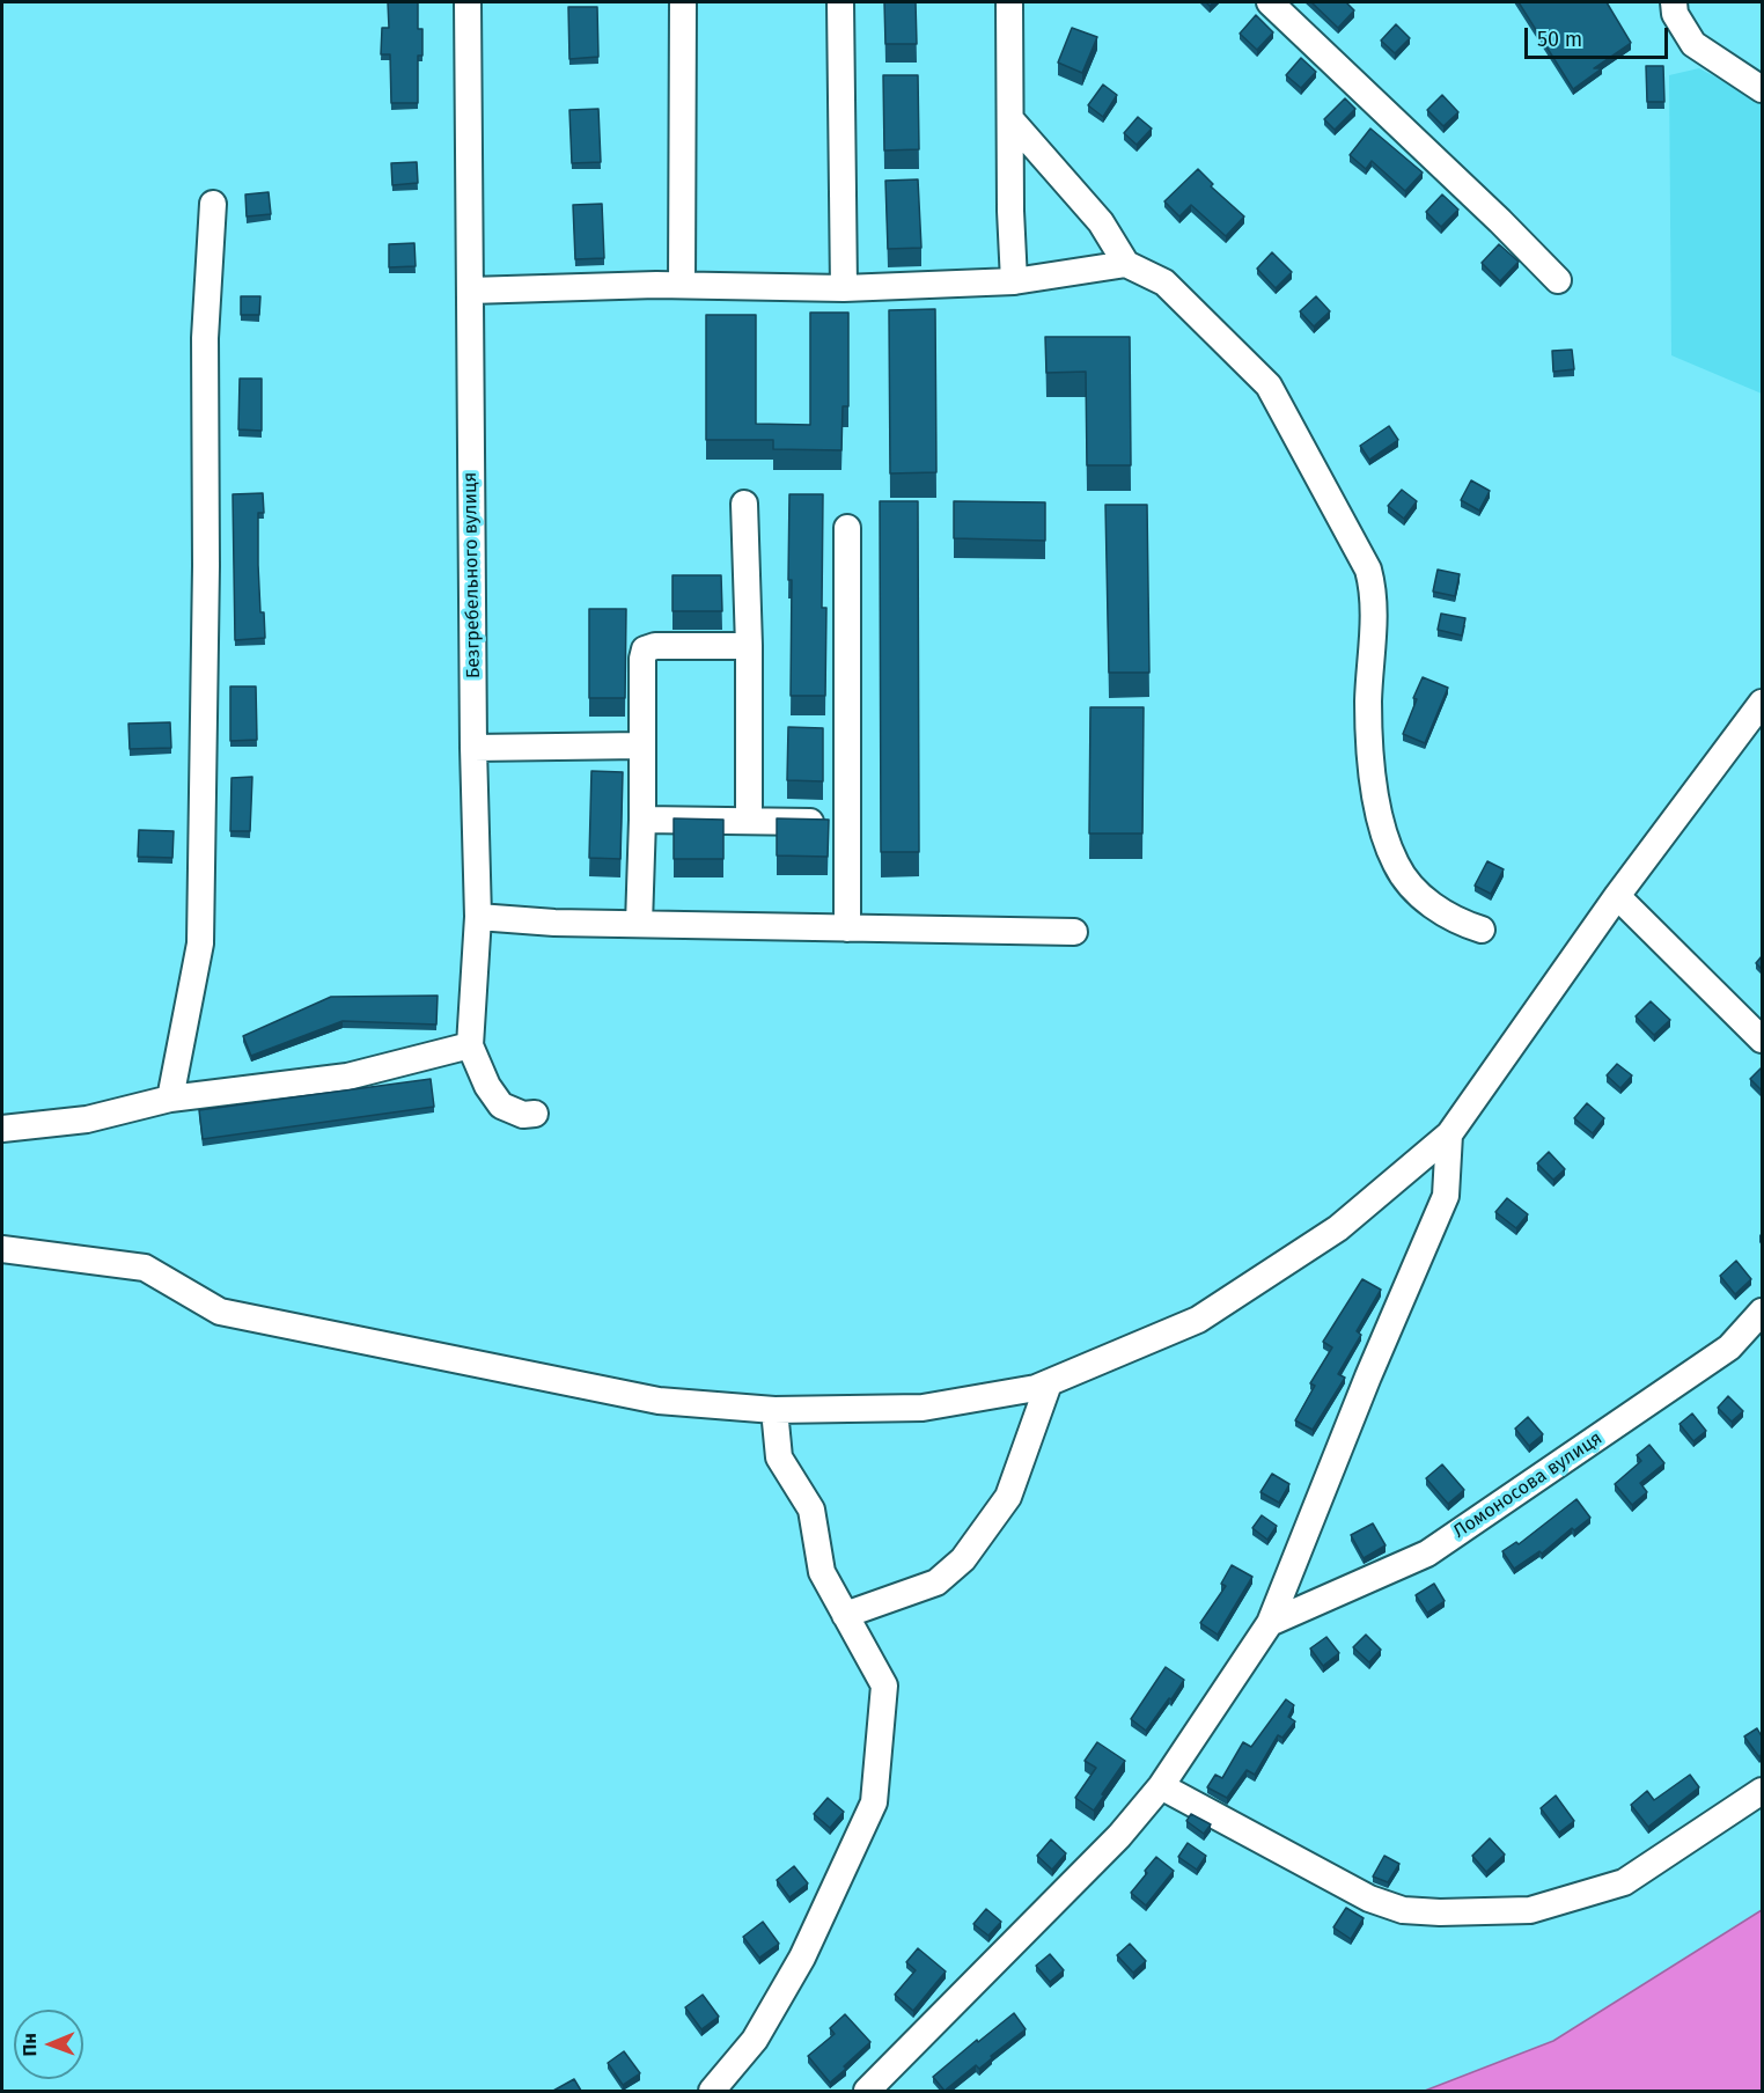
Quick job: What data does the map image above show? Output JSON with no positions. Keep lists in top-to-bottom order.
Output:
{
  "streets": {
    "street": ["Безгребельного вулиця", "Ломоносова вулиця"]
  },
  "scale_bar": "50 m",
  "north": "left"
}
